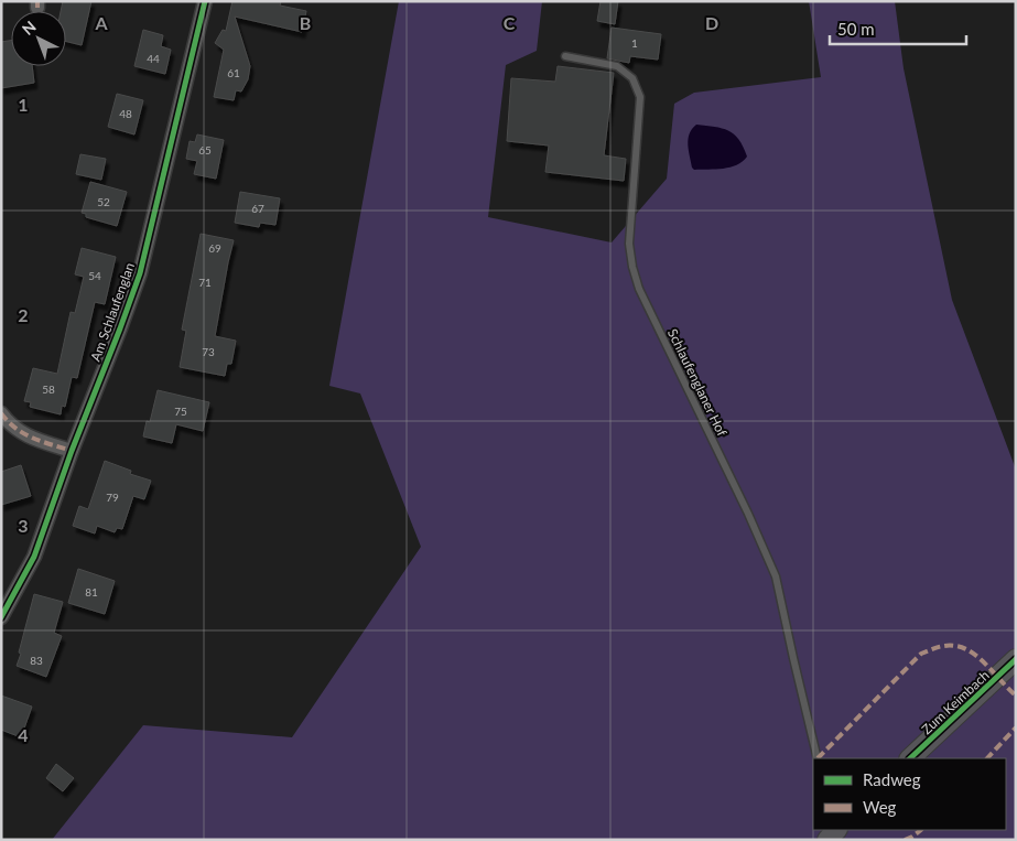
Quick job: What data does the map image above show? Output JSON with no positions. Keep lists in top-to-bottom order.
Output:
{
  "streets": {
    "street": ["Am Schlaufenglan", "Zum Keimbach"],
    "lane": ["Schlaufenglaner Hof"]
  },
  "house_numbers": [
    "1",
    "44",
    "61",
    "48",
    "65",
    "52",
    "67",
    "69",
    "54",
    "71",
    "73",
    "58",
    "75",
    "79",
    "81",
    "83"
  ],
  "legend": ["Radweg", "Weg"],
  "scale_bar": "50 m",
  "north": "top left",
  "grid": {
    "columns": [
      "A",
      "B",
      "C",
      "D"
    ],
    "rows": [
      "1",
      "2",
      "3",
      "4"
    ]
  }
}
